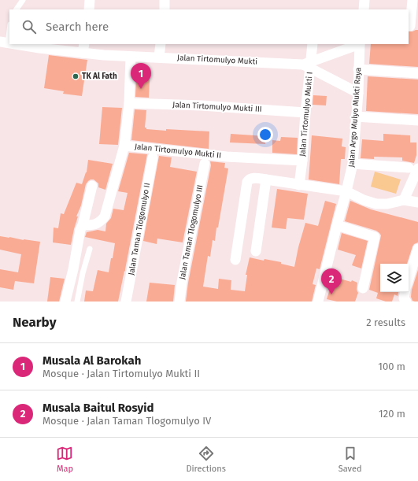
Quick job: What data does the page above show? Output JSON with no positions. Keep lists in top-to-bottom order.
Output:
{
  "streets": {
    "street": [
      "Jalan Tirtomulyo Mukti",
      "Jalan Tirtomulyo Mukti III",
      "Jalan Tirtomulyo Mukti I",
      "Jalan Argo Mulyo Mukti Raya",
      "Jalan Tirtomulyo Mukti II",
      "Jalan Taman Tlogomulyo II",
      "Jalan Taman Tlogomulyo III"
    ]
  },
  "crossings": [
    ["Jalan Tirtomulyo Mukti", "Jalan Tirtomulyo Mukti I"],
    ["Jalan Tirtomulyo Mukti", "Jalan Argo Mulyo Mukti Raya"],
    ["Jalan Tirtomulyo Mukti", "Jalan Tirtomulyo Mukti II"],
    ["Jalan Tirtomulyo Mukti III", "Jalan Tirtomulyo Mukti I"],
    ["Jalan Tirtomulyo Mukti III", "Jalan Tirtomulyo Mukti II"],
    ["Jalan Tirtomulyo Mukti I", "Jalan Tirtomulyo Mukti II"]
  ],
  "places": ["TK Al Fath"],
  "page": {
    "search": "Search here",
    "pins": ["1", "2"],
    "heading": ["Nearby", "2 results"],
    "list": [
      {
        "mark": "1",
        "name": "Musala Al Barokah",
        "note": "Mosque · Jalan Tirtomulyo Mukti II",
        "value": "100 m"
      },
      {
        "mark": "2",
        "name": "Musala Baitul Rosyid",
        "note": "Mosque · Jalan Taman Tlogomulyo IV",
        "value": "120 m"
      }
    ],
    "nav": ["Map", "Directions", "Saved"]
  }
}
